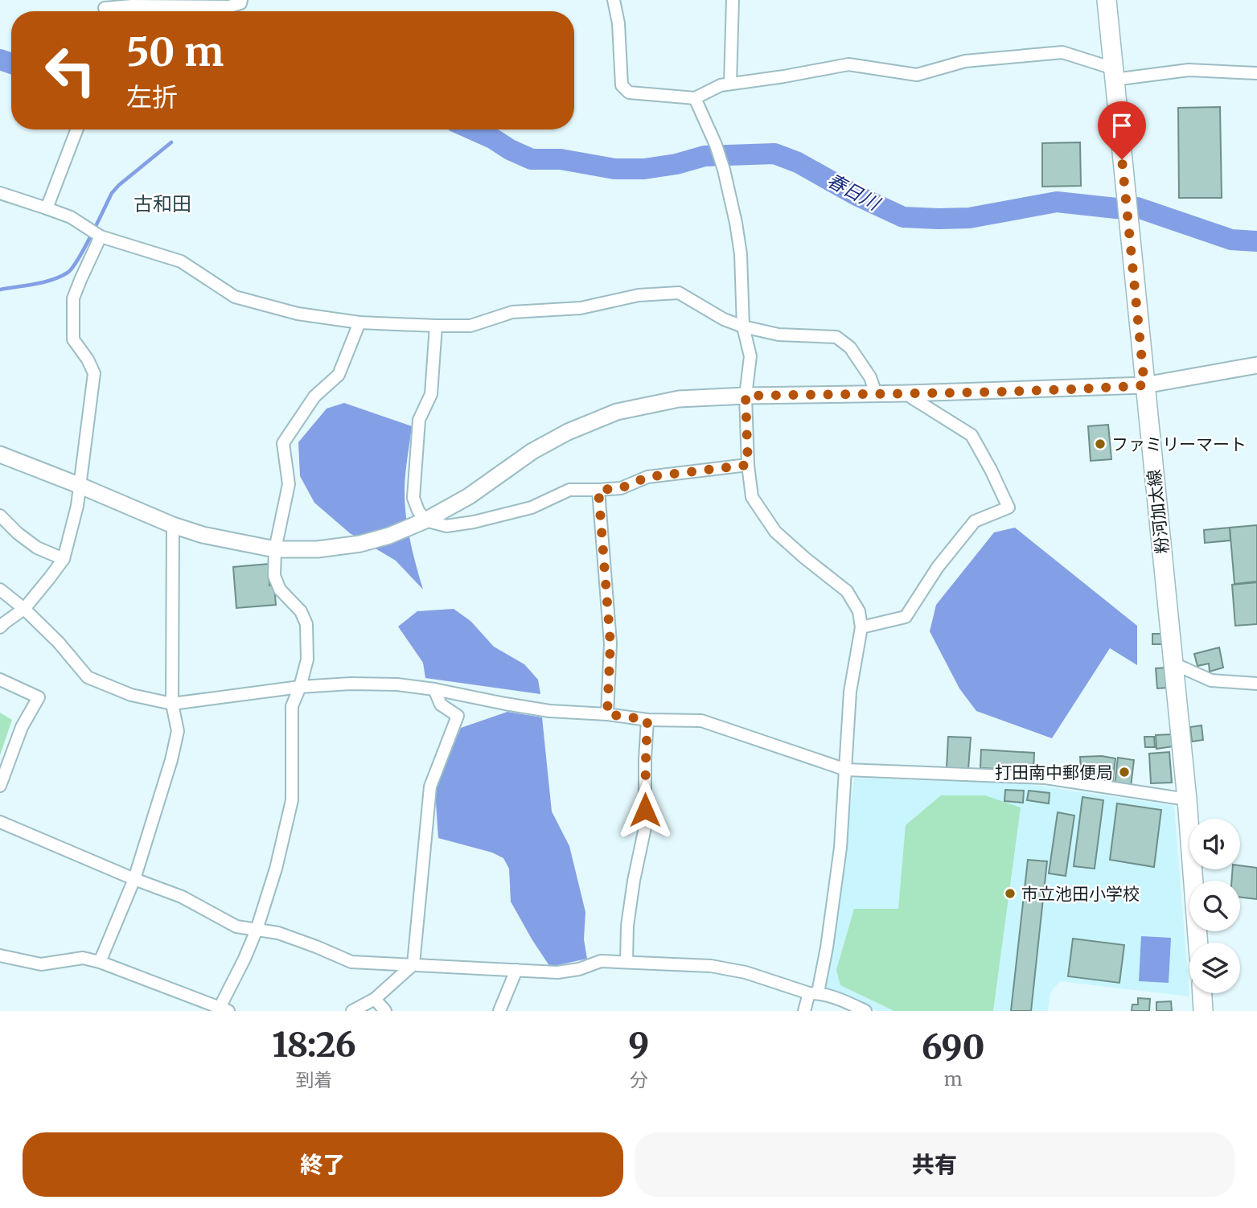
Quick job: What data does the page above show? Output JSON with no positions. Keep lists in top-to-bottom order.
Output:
{
  "streets": {
    "main road": ["粉河加太線"]
  },
  "districts": ["古和田"],
  "water": ["春日川"],
  "places": ["ファミリーマート", "打田南中郵便局", "市立池田小学校"],
  "page": {
    "turn": ["50 m", "左折"],
    "eta": [
      "18:26",
      "到着",
      "9",
      "分",
      "690",
      "m"
    ],
    "buttons": ["終了", "共有"]
  }
}
